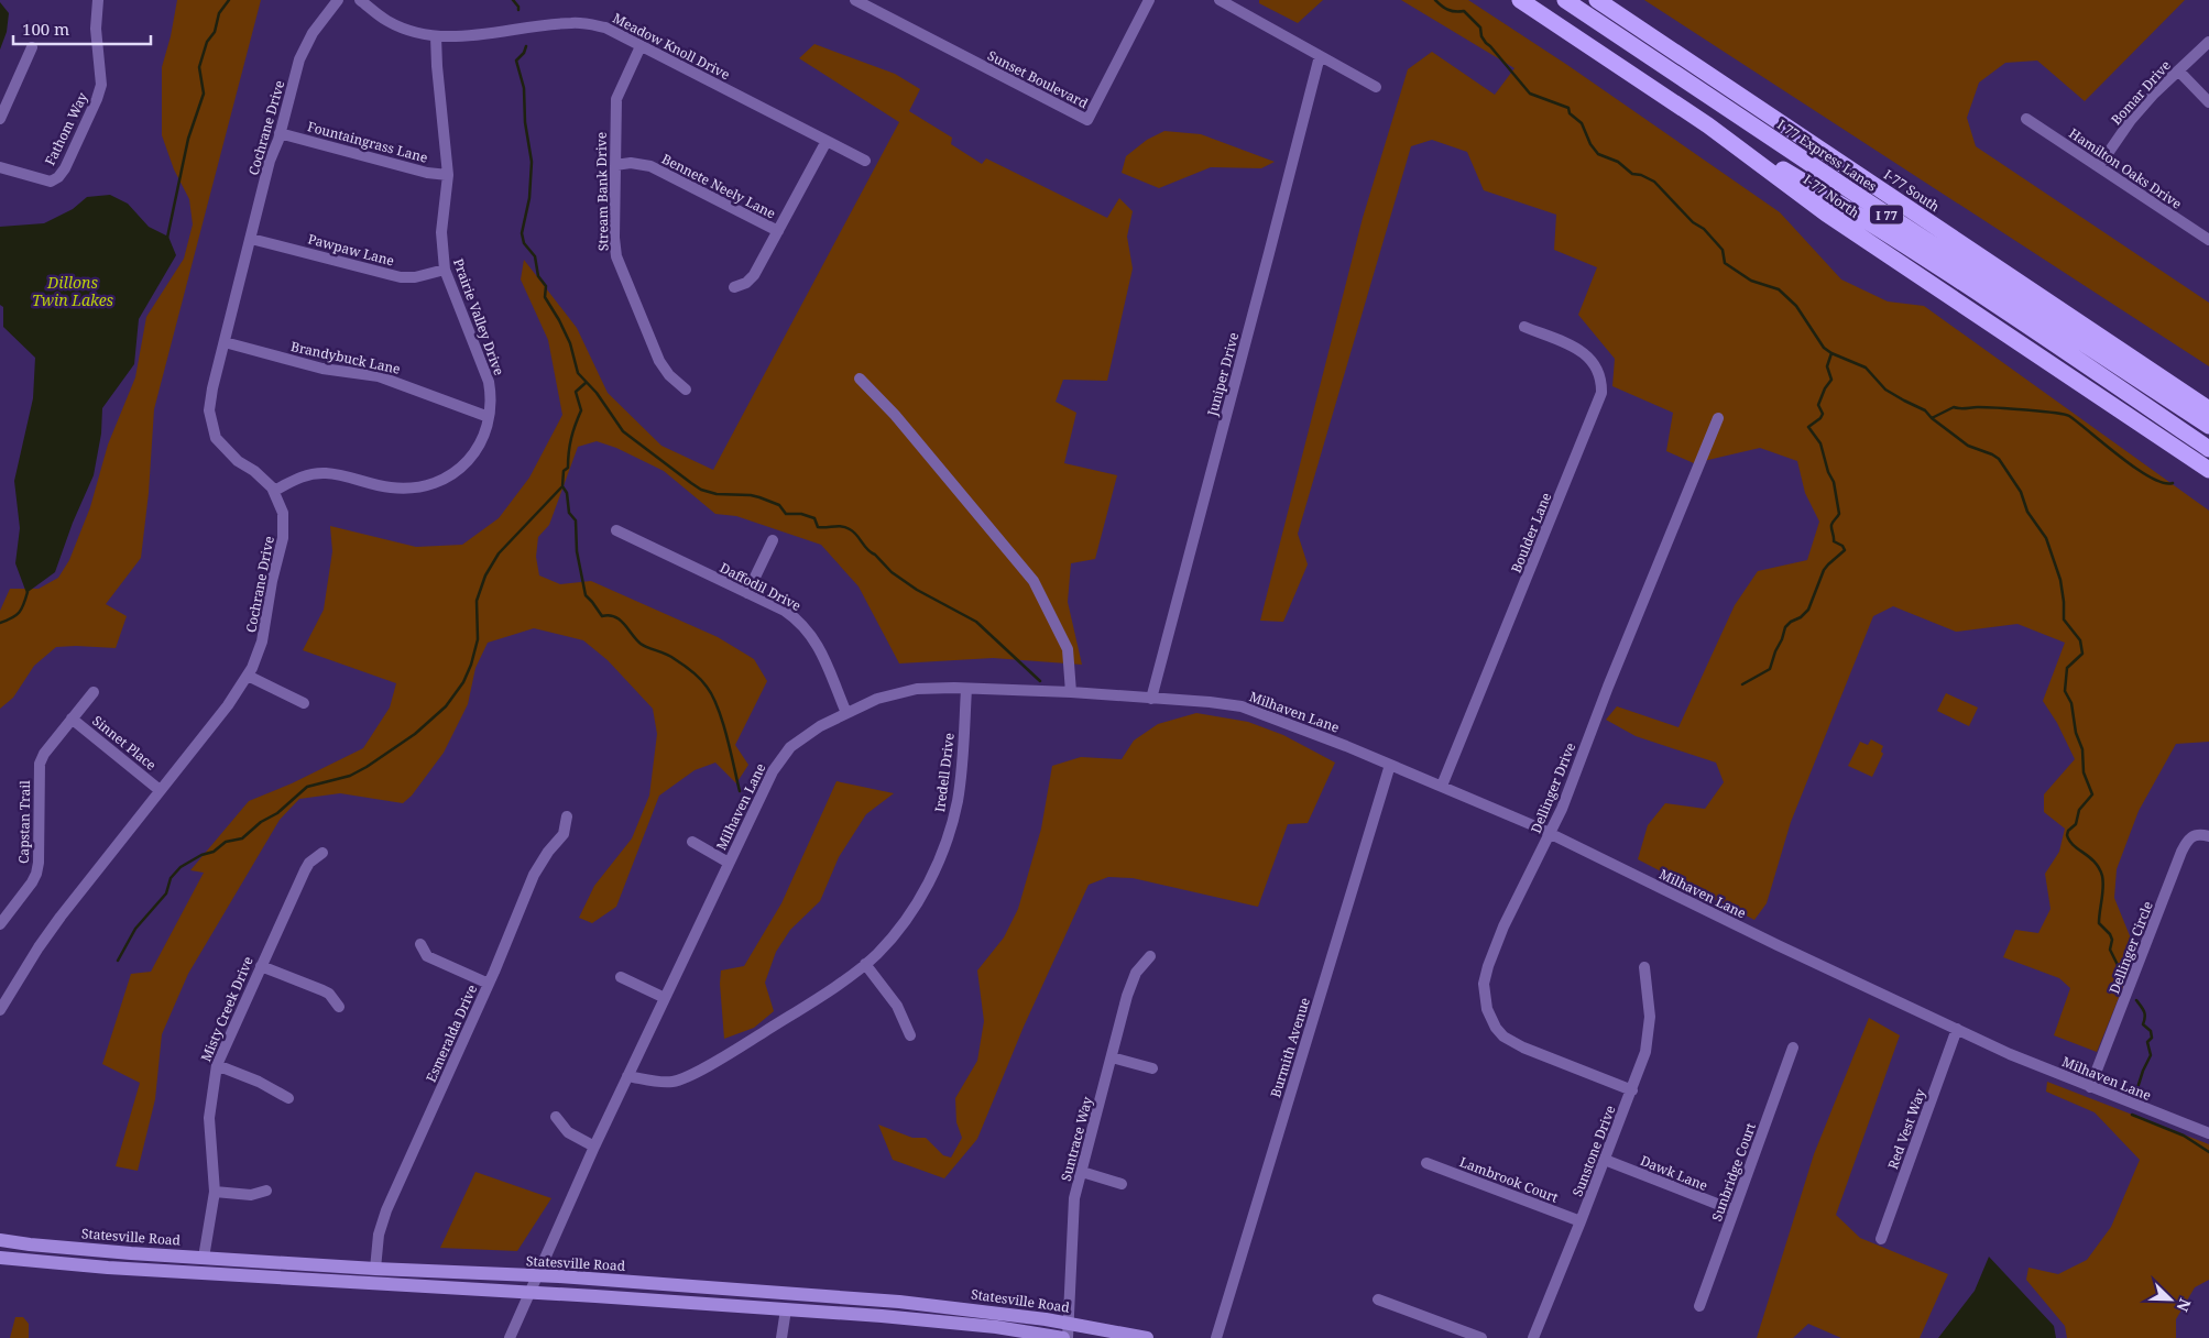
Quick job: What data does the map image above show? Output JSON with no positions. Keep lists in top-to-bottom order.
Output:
{
  "streets": {
    "highway": [
      "I 77 Express Lanes",
      "I-77 South",
      "I-77 North",
      "I 77"
    ],
    "main road": ["Statesville Road"],
    "street": [
      "Meadow Knoll Drive",
      "Sunset Boulevard",
      "Bomar Drive",
      "Cochrane Drive",
      "Fathom Way",
      "Fountaingrass Lane",
      "Hamilton Oaks Drive",
      "Bennete Neely Lane",
      "Stream Bank Drive",
      "Pawpaw Lane",
      "Prairie Valley Drive",
      "Brandybuck Lane",
      "Juniper Drive",
      "Boulder Lane",
      "Daffodil Drive",
      "Milhaven Lane",
      "Sinnet Place",
      "Iredell Drive",
      "Dellinger Drive",
      "Capstan Trail",
      "Dellinger Circle",
      "Misty Creek Drive",
      "Esmeralda Drive",
      "Burmith Avenue",
      "Red Vest Way",
      "Suntrace Way",
      "Sunstone Drive",
      "Sunbridge Court",
      "Dawk Lane",
      "Lambrook Court"
    ]
  },
  "crossings": [
    ["Meadow Knoll Drive", "Stream Bank Drive"],
    ["Meadow Knoll Drive", "Prairie Valley Drive"],
    ["Bomar Drive", "Hamilton Oaks Drive"],
    ["Cochrane Drive", "Fountaingrass Lane"],
    ["Cochrane Drive", "Pawpaw Lane"],
    ["Cochrane Drive", "Prairie Valley Drive"],
    ["Cochrane Drive", "Brandybuck Lane"],
    ["Cochrane Drive", "Sinnet Place"],
    ["Fountaingrass Lane", "Prairie Valley Drive"],
    ["Bennete Neely Lane", "Stream Bank Drive"],
    ["I-77 North", "I 77"],
    ["Pawpaw Lane", "Prairie Valley Drive"],
    ["Prairie Valley Drive", "Brandybuck Lane"],
    ["Juniper Drive", "Milhaven Lane"],
    ["Boulder Lane", "Milhaven Lane"],
    ["Daffodil Drive", "Milhaven Lane"],
    ["Milhaven Lane", "Iredell Drive"],
    ["Milhaven Lane", "Dellinger Drive"],
    ["Milhaven Lane", "Dellinger Circle"],
    ["Milhaven Lane", "Burmith Avenue"],
    ["Milhaven Lane", "Red Vest Way"],
    ["Milhaven Lane", "Statesville Road"],
    ["Sinnet Place", "Capstan Trail"],
    ["Dellinger Drive", "Sunstone Drive"],
    ["Misty Creek Drive", "Statesville Road"],
    ["Esmeralda Drive", "Statesville Road"],
    ["Suntrace Way", "Statesville Road"],
    ["Sunstone Drive", "Dawk Lane"],
    ["Sunstone Drive", "Lambrook Court"],
    ["Sunbridge Court", "Dawk Lane"]
  ],
  "water": ["Dillons Twin Lakes"],
  "scale_bar": "100 m",
  "north": "bottom right"
}
